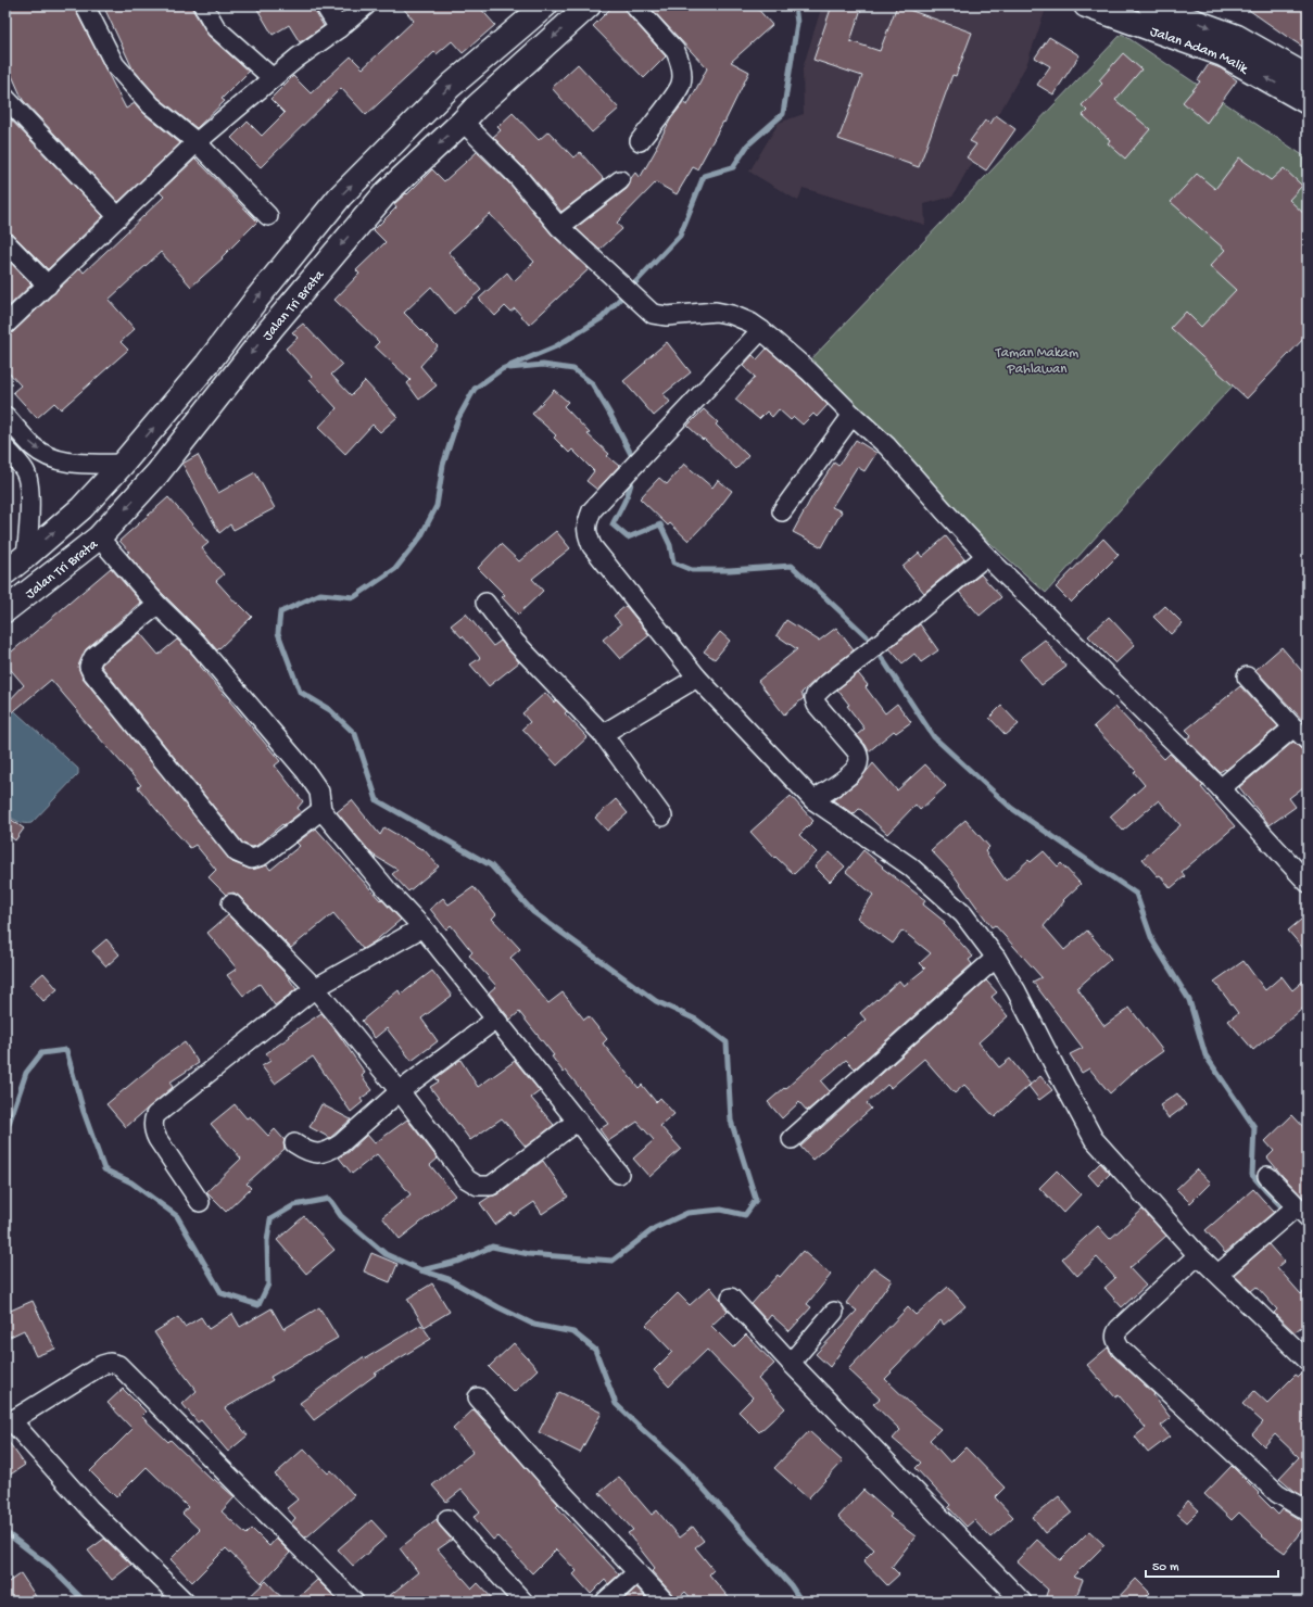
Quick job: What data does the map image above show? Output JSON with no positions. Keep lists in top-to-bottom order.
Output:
{
  "streets": {
    "street": ["Jalan Adam Malik", "Jalan Tri Brata"]
  },
  "parks": ["Taman Makam Pahlawan"],
  "scale_bar": "50 m"
}
